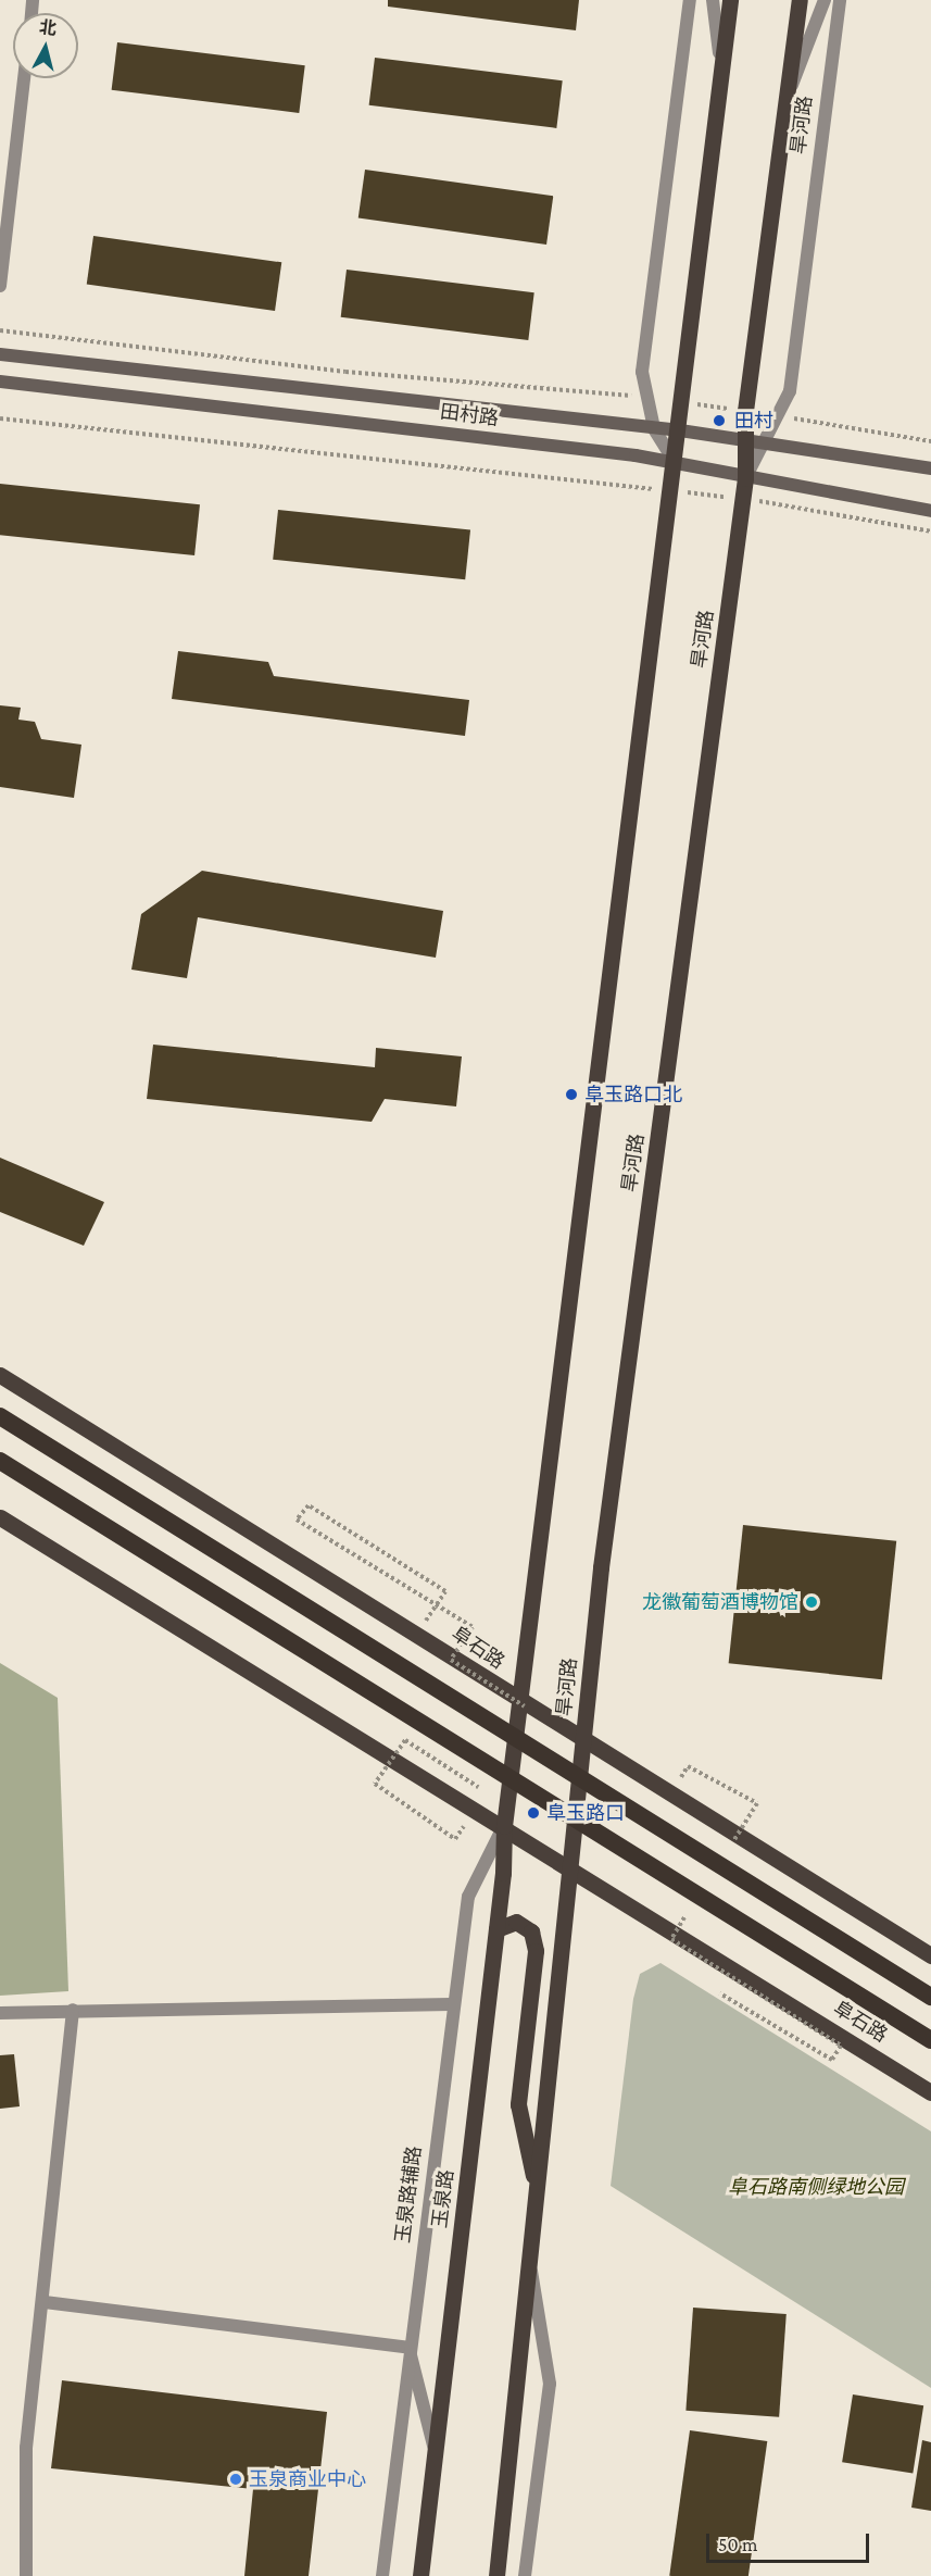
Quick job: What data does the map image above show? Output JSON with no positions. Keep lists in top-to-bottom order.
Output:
{
  "streets": {
    "highway": ["阜石路"],
    "main road": ["旱河路", "田村路", "玉泉路"],
    "street": ["玉泉路辅路"]
  },
  "crossings": [
    ["旱河路", "田村路"],
    ["旱河路", "阜石路"],
    ["阜石路", "玉泉路辅路"],
    ["阜石路", "玉泉路"],
    ["玉泉路辅路", "玉泉路"]
  ],
  "parks": ["阜石路南侧绿地公园"],
  "places": [
    "田村",
    "阜玉路口北",
    "龙徽葡萄酒博物馆",
    "阜玉路口",
    "玉泉商业中心"
  ],
  "scale_bar": "50 m",
  "north": "top"
}
